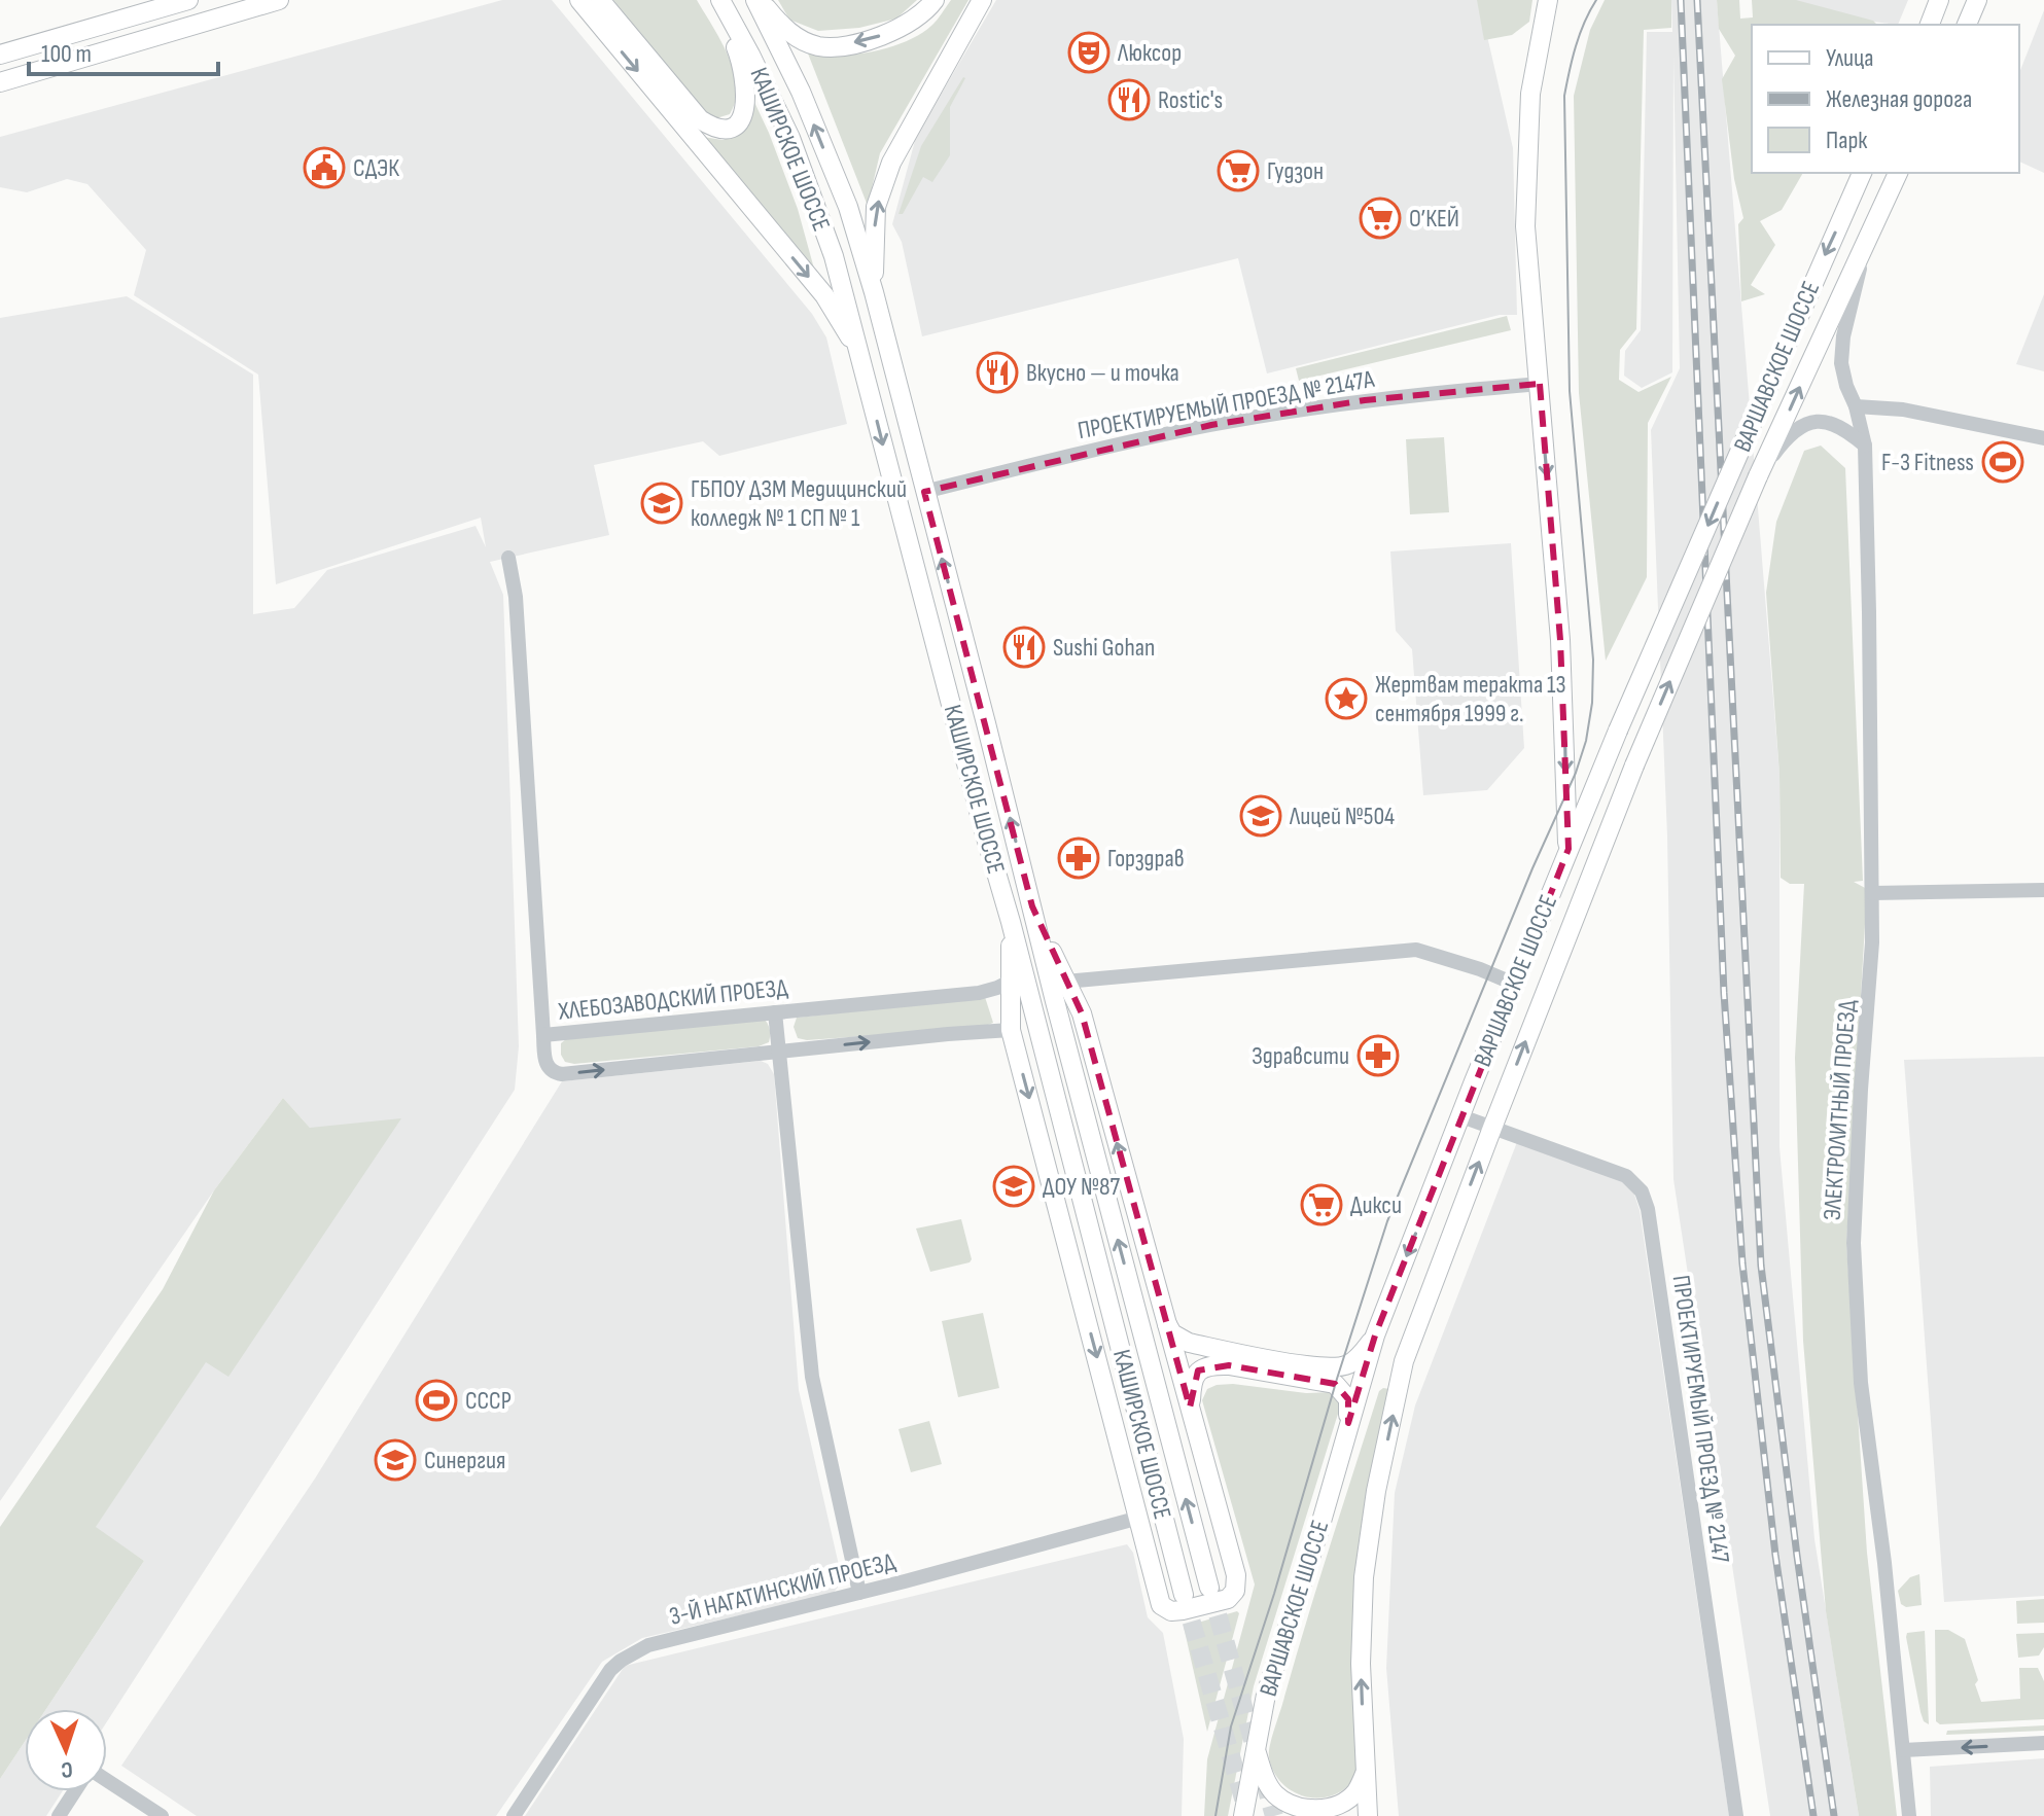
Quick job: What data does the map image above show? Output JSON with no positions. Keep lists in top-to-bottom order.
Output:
{
  "streets": {
    "main road": ["КАШИРСКОЕ ШОССЕ", "ВАРШАВСКОЕ ШОССЕ"],
    "street": [
      "ПРОЕКТИРУЕМЫЙ ПРОЕЗД № 2147А",
      "ХЛЕБОЗАВОДСКИЙ ПРОЕЗД",
      "ЭЛЕКТРОЛИТНЫЙ ПРОЕЗД",
      "ПРОЕКТИРУЕМЫЙ ПРОЕЗД № 2147",
      "3-Й НАГАТИНСКИЙ ПРОЕЗД"
    ]
  },
  "crossings": [
    ["КАШИРСКОЕ ШОССЕ", "ПРОЕКТИРУЕМЫЙ ПРОЕЗД № 2147А"],
    ["ВАРШАВСКОЕ ШОССЕ", "ЭЛЕКТРОЛИТНЫЙ ПРОЕЗД"],
    ["ВАРШАВСКОЕ ШОССЕ", "ПРОЕКТИРУЕМЫЙ ПРОЕЗД № 2147"]
  ],
  "places": {
    "theatre": ["Люксор"],
    "restaurant": ["Rostic's", "Вкусно — и точка", "Sushi Gohan"],
    "public building": ["СДЭК"],
    "supermarket": ["Гудзон", "О’КЕЙ", "Дикси"],
    "sports": ["F-3 Fitness", "СССР"],
    "school or university": [
      "ГБПОУ ДЗМ Медицинский колледж № 1 СП № 1",
      "Лицей №504",
      "ДОУ №87",
      "Синергия"
    ],
    "place": ["Жертвам теракта 13 сентября 1999 г."],
    "pharmacy": ["Горздрав", "Здравсити"]
  },
  "legend": ["Улица", "Железная дорога", "Парк"],
  "scale_bar": "100 m",
  "north": "bottom"
}
